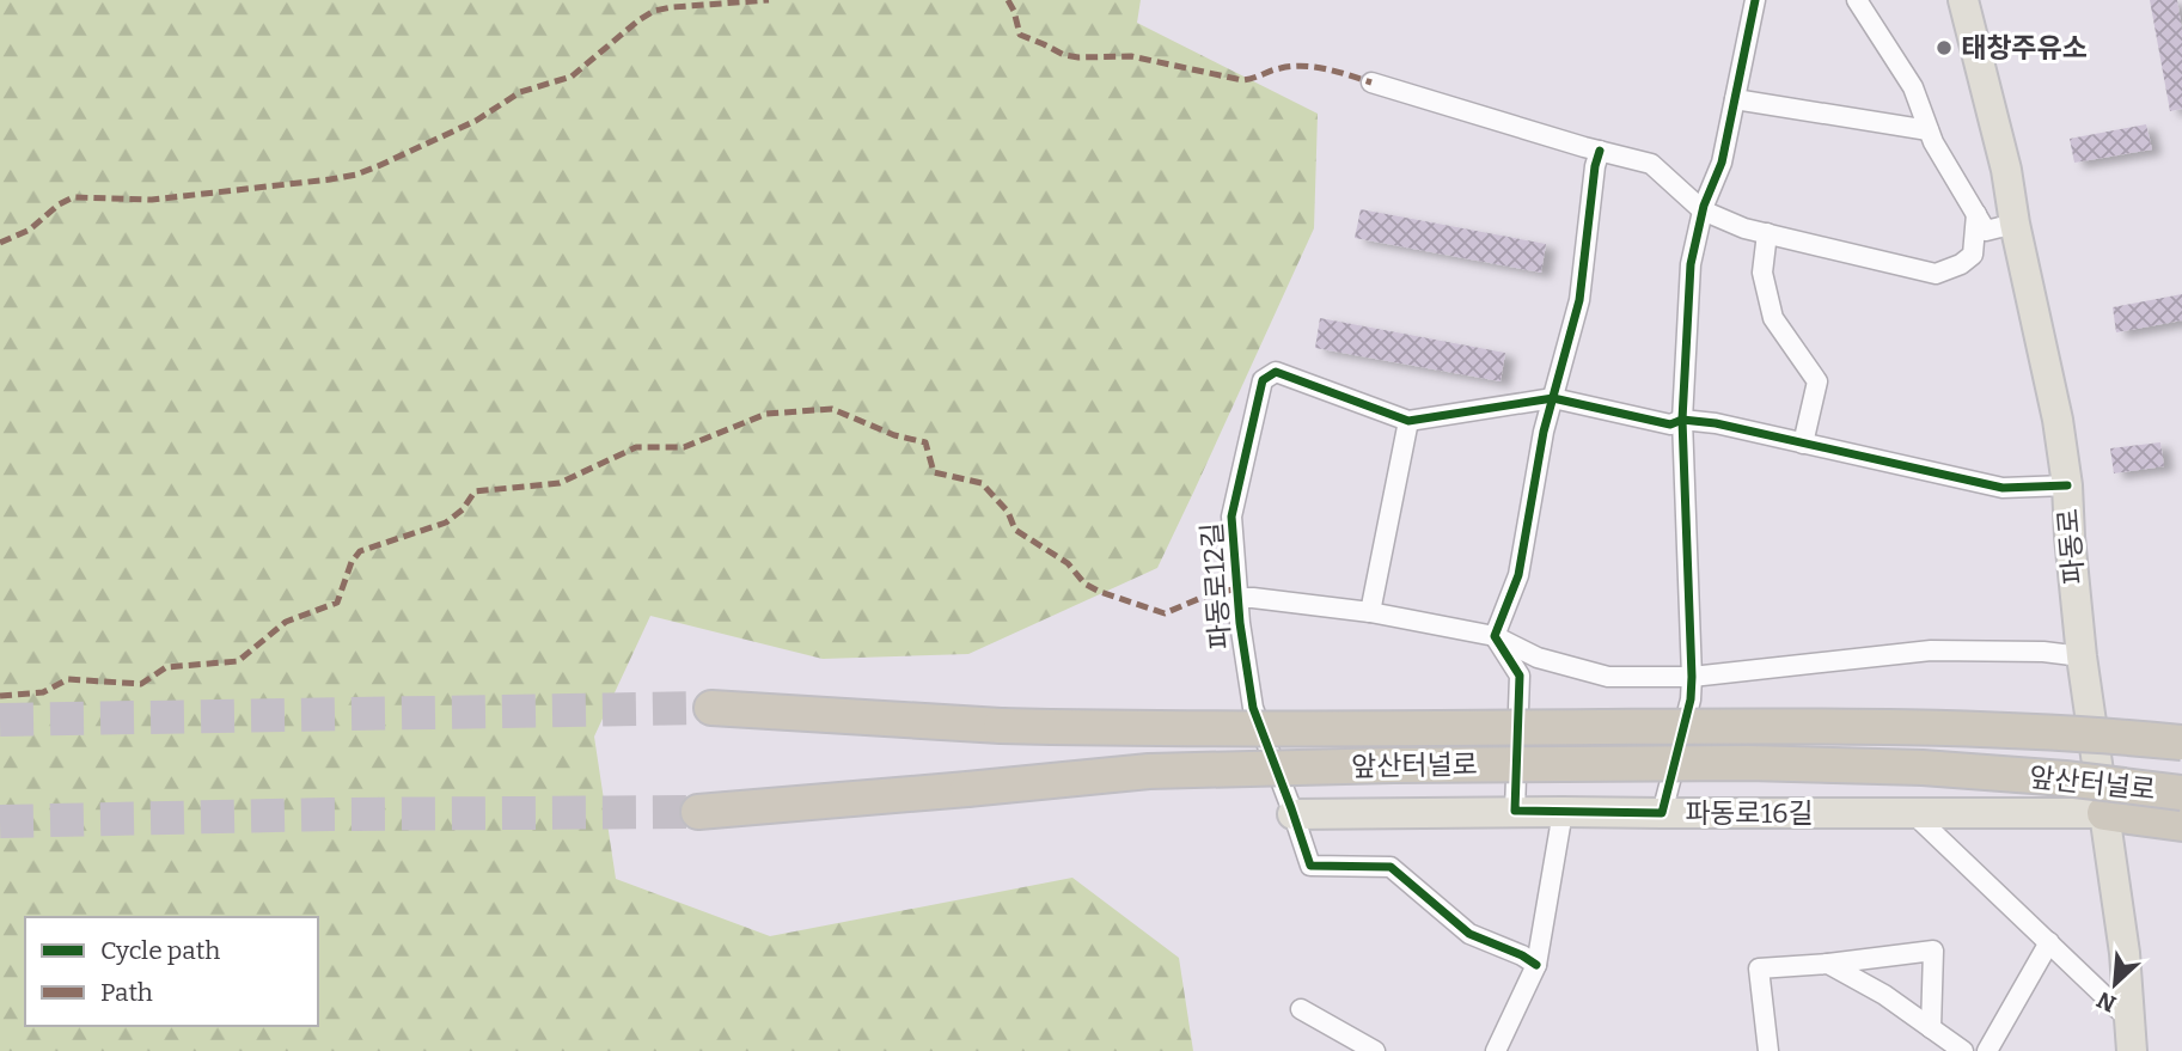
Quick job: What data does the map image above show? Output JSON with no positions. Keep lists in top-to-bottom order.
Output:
{
  "streets": {
    "highway": ["앞산터널로"],
    "main road": ["파동로", "파동로16길"],
    "street": ["파동로12길"]
  },
  "crossings": [
    ["파동로", "파동로12길"],
    ["파동로", "파동로16길"]
  ],
  "places": ["태창주유소"],
  "legend": ["Cycle path", "Path"],
  "north": "bottom left"
}
